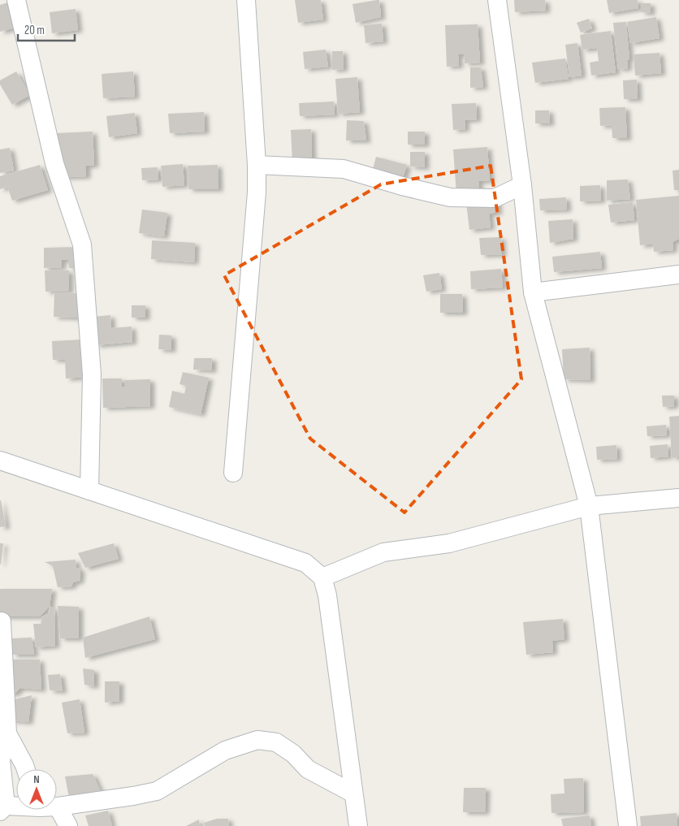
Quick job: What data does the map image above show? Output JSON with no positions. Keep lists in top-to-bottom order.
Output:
{
  "scale_bar": "20 m",
  "north": "top"
}
